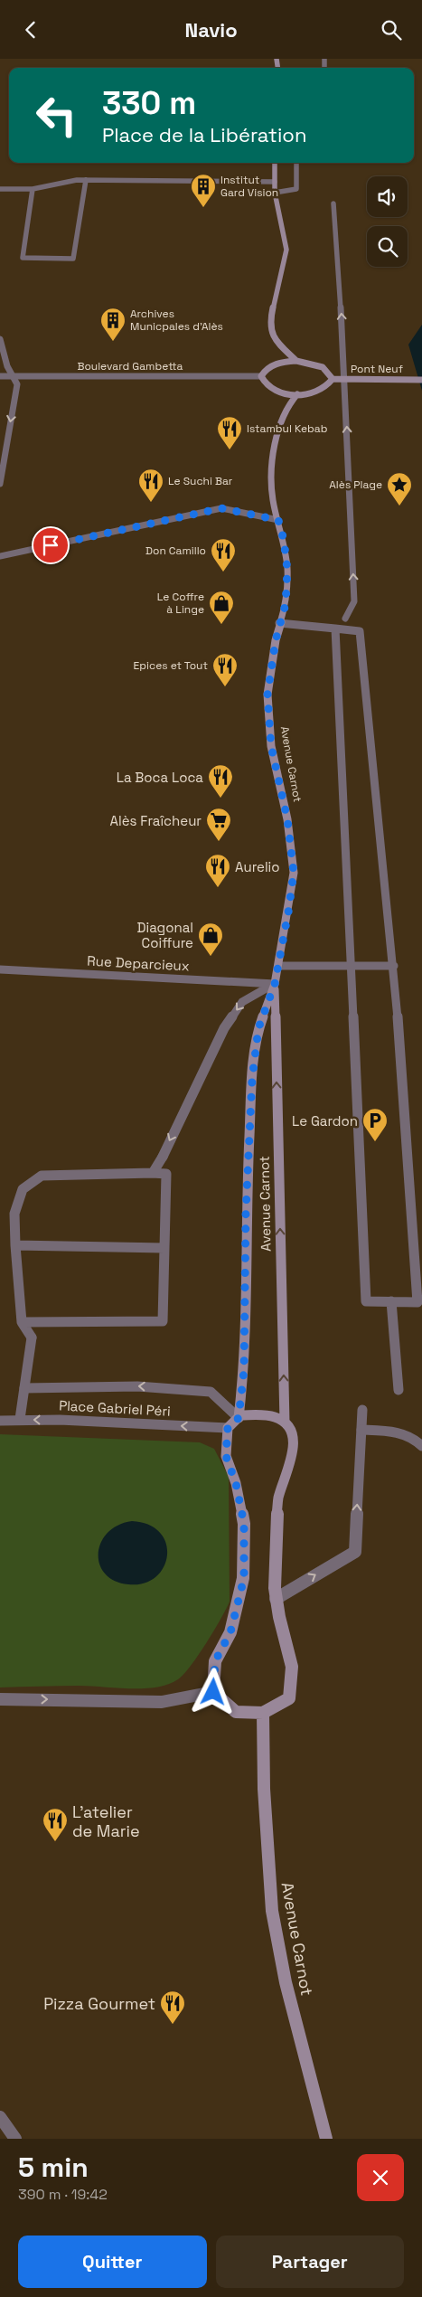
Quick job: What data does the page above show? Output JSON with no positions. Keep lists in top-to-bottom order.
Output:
{
  "streets": {
    "main road": ["Pont Neuf", "Avenue Carnot"],
    "street": ["Boulevard Gambetta", "Rue Deparcieux", "Place Gabriel Péri"]
  },
  "crossings": [
    ["Avenue Carnot", "Rue Deparcieux"]
  ],
  "places": {
    "building": ["Institut Gard Vision", "Archives Municpales d'Alès"],
    "restaurant": [
      "Istambul Kebab",
      "Le Suchi Bar",
      "Don Camillo",
      "Epices et Tout",
      "La Boca Loca",
      "Aurelio",
      "L'atelier de Marie",
      "Pizza Gourmet"
    ],
    "place": ["Alès Plage"],
    "shop": ["Le Coffre à Linge", "Diagonal Coiffure"],
    "supermarket": ["Alès Fraîcheur"],
    "parking": ["Le Gardon"]
  },
  "page": {
    "header": "Navio",
    "turn": ["330 m", "Place de la Libération"],
    "heading": ["5 min", "390 m · 19:42"],
    "buttons": ["Quitter", "Partager"]
  }
}
